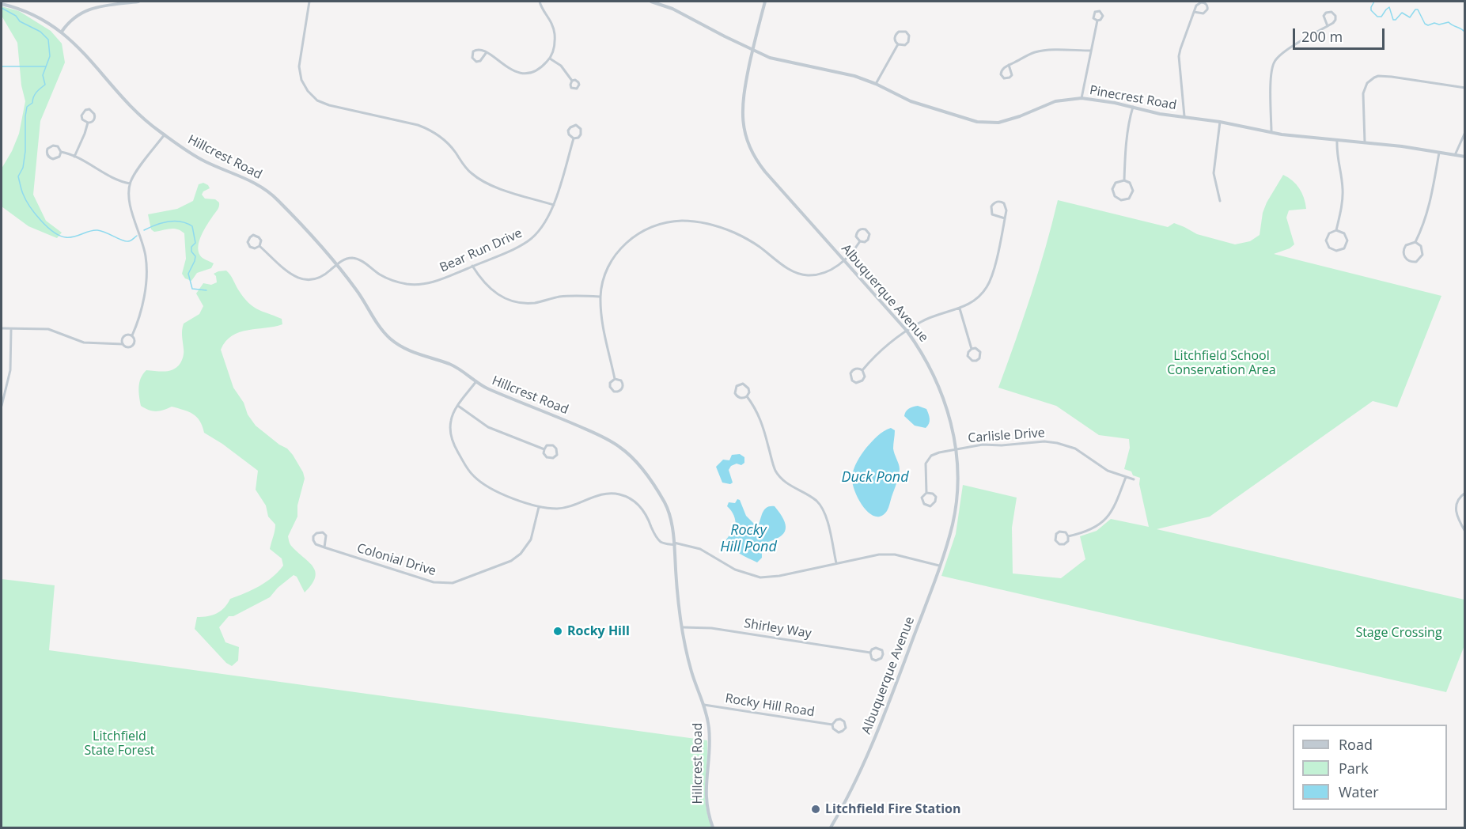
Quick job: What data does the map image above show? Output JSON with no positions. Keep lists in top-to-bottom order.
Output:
{
  "streets": {
    "street": [
      "Pinecrest Road",
      "Hillcrest Road",
      "Bear Run Drive",
      "Albuquerque Avenue",
      "Carlisle Drive",
      "Colonial Drive",
      "Shirley Way",
      "Rocky Hill Road"
    ]
  },
  "crossings": [
    ["Pinecrest Road", "Albuquerque Avenue"],
    ["Hillcrest Road", "Bear Run Drive"],
    ["Hillcrest Road", "Shirley Way"],
    ["Hillcrest Road", "Rocky Hill Road"],
    ["Albuquerque Avenue", "Carlisle Drive"]
  ],
  "water": ["Duck Pond", "Rocky Hill Pond"],
  "parks": ["Litchfield School Conservation Area", "Stage Crossing", "Litchfield State Forest"],
  "places": ["Rocky Hill", "Litchfield Fire Station"],
  "legend": ["Road", "Park", "Water"],
  "scale_bar": "200 m"
}
